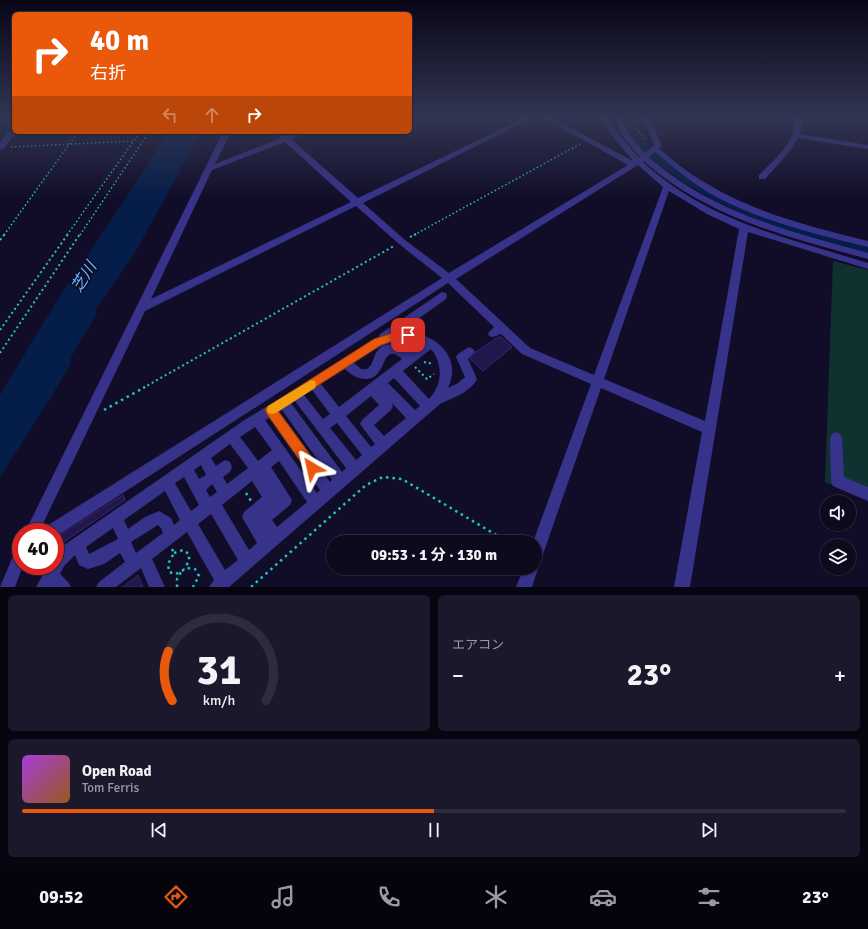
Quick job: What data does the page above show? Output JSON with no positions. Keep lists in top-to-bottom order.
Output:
{
  "water": ["芝川"],
  "page": {
    "turn": ["40 m", "右折"],
    "limit": "40",
    "trip": "09:53 · 1 分 · 130 m",
    "tile": "エアコン",
    "heat": ["−", "23°", "+"],
    "song": ["Open Road", "Tom Ferris"],
    "tabs": ["09:52", "23°"],
    "gauge": ["31", "km/h"]
  }
}
